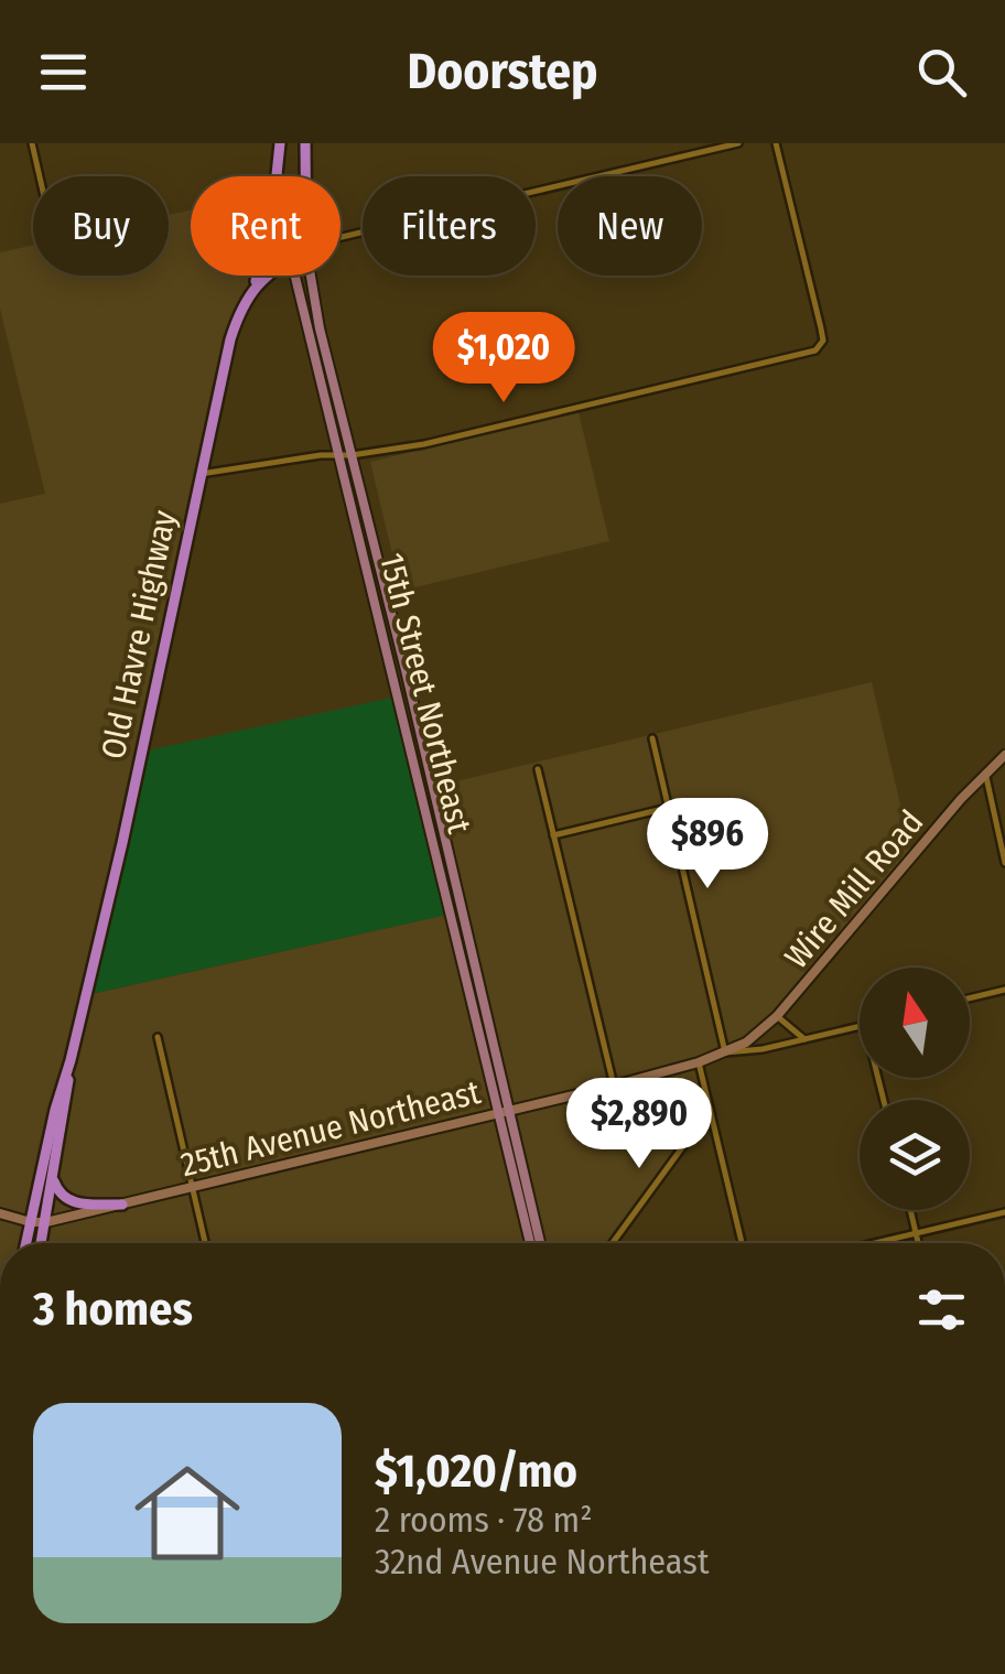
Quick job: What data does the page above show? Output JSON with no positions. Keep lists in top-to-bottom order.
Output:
{
  "streets": {
    "highway": ["Old Havre Highway", "15th Street Northeast"],
    "street": ["Wire Mill Road", "25th Avenue Northeast"]
  },
  "crossings": [
    ["Old Havre Highway", "25th Avenue Northeast"],
    ["15th Street Northeast", "25th Avenue Northeast"],
    ["Wire Mill Road", "25th Avenue Northeast"]
  ],
  "north": "top",
  "page": {
    "header": "Doorstep",
    "chip": [
      "Buy",
      "Rent",
      "Filters",
      "New"
    ],
    "price": ["$1,020", "$896", "$2,890"],
    "heading": "3 homes",
    "list": [
      {
        "name": "$1,020/mo",
        "note": "2 rooms · 78 m² · 32nd Avenue Northeast"
      }
    ]
  }
}
